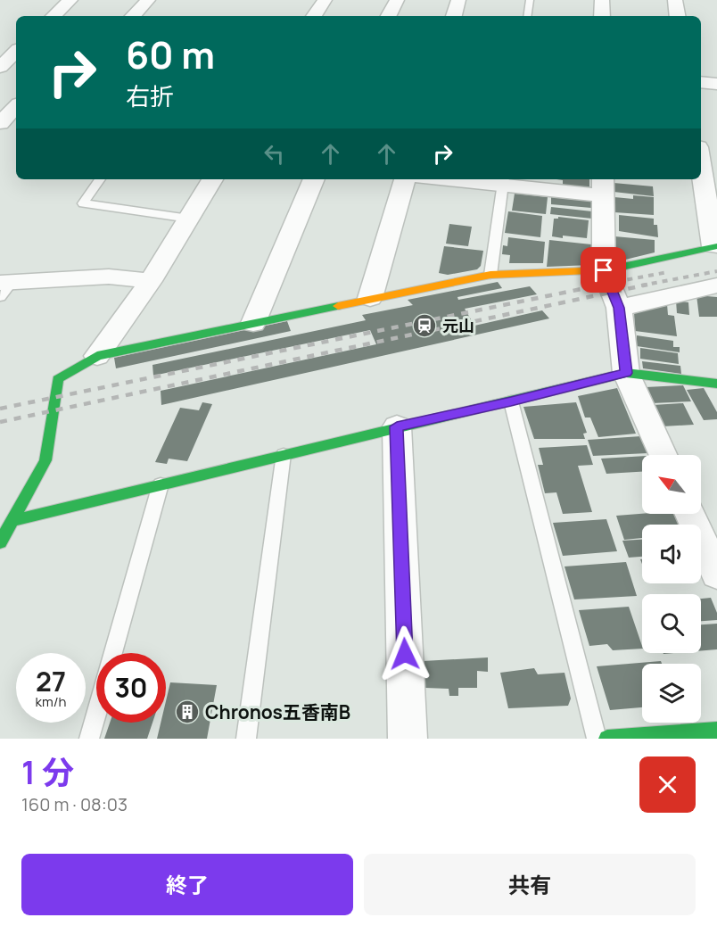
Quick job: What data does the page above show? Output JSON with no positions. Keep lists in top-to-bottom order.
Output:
{
  "places": {
    "station": ["元山"],
    "building": ["Chronos五香南B"]
  },
  "north": "top left",
  "page": {
    "turn": ["60 m", "右折"],
    "speed": "27 km/h",
    "limit": "30",
    "heading": ["1 分", "160 m · 08:03"],
    "buttons": ["終了", "共有"]
  }
}
